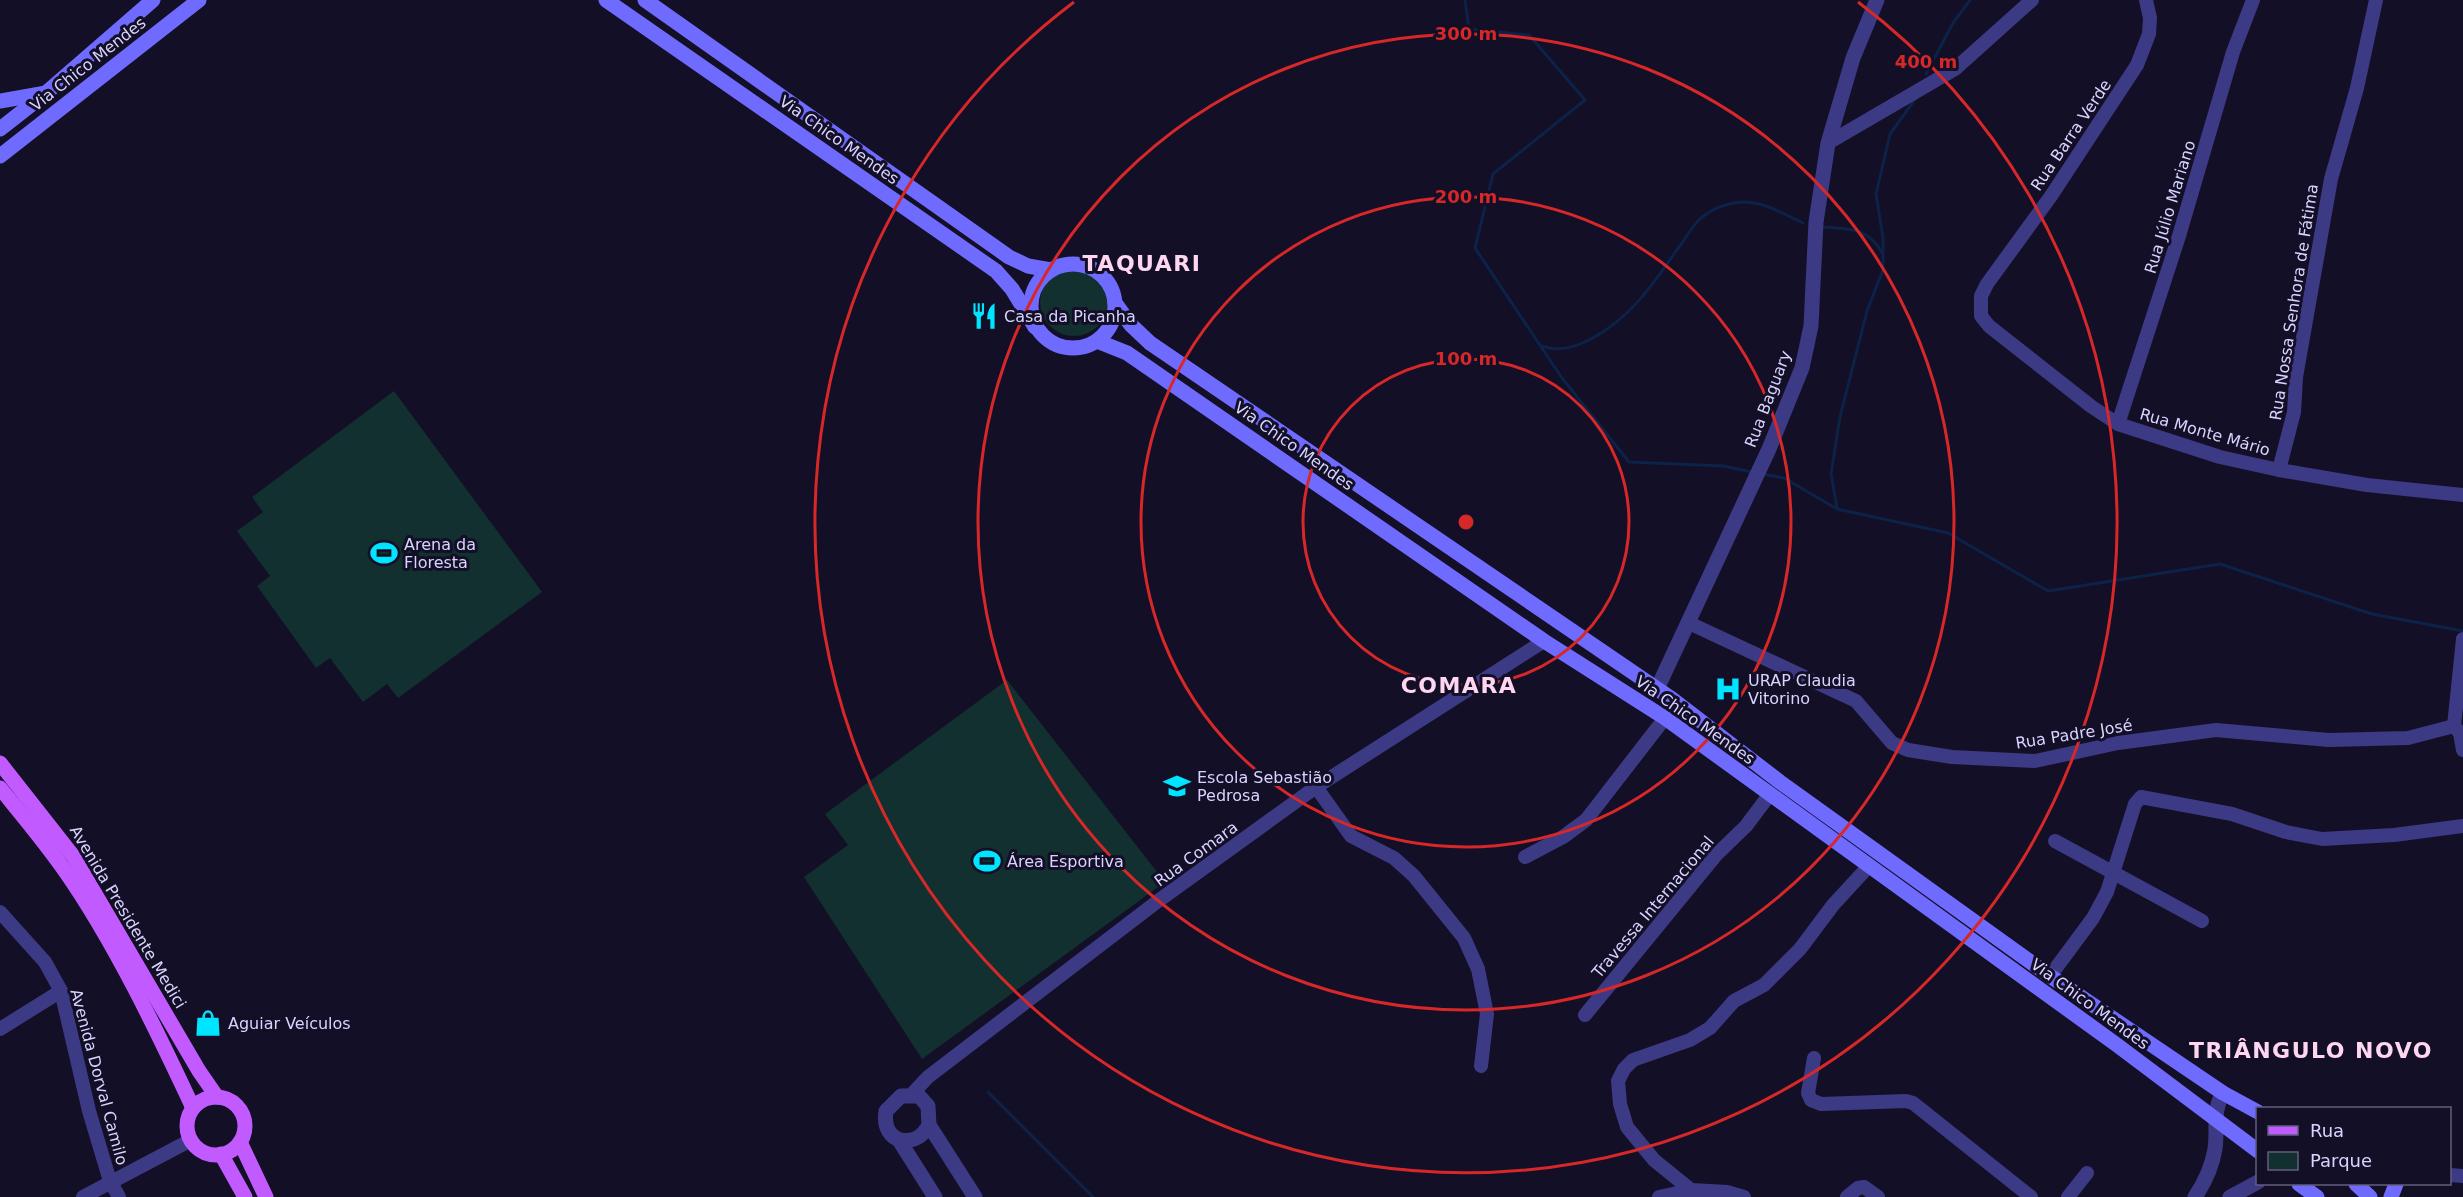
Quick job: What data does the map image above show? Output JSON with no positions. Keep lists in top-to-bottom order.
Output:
{
  "streets": {
    "main road": ["Via Chico Mendes", "Avenida Presidente Medici"],
    "street": [
      "Rua Barra Verde",
      "Rua Júlio Mariano",
      "Rua Nossa Senhora de Fátima",
      "Rua Baguary",
      "Rua Monte Mário",
      "Rua Padre José",
      "Rua Comara",
      "Travessa Internacional",
      "Avenida Dorval Camilo"
    ]
  },
  "crossings": [
    ["Via Chico Mendes", "Rua Baguary"],
    ["Via Chico Mendes", "Rua Comara"],
    ["Via Chico Mendes", "Travessa Internacional"],
    ["Rua Barra Verde", "Rua Monte Mário"],
    ["Rua Júlio Mariano", "Rua Monte Mário"],
    ["Rua Nossa Senhora de Fátima", "Rua Monte Mário"],
    ["Rua Baguary", "Rua Padre José"]
  ],
  "districts": ["TAQUARI", "COMARA", "TRIÂNGULO NOVO"],
  "places": {
    "restaurant": ["Casa da Picanha"],
    "sports": ["Arena da Floresta", "Área Esportiva"],
    "hospital": ["URAP Claudia Vitorino"],
    "school or university": ["Escola Sebastião Pedrosa"],
    "shop": ["Aguiar Veículos"]
  },
  "legend": ["Rua", "Parque"],
  "rings": [
    "300 m",
    "400 m",
    "200 m",
    "100 m"
  ]
}
